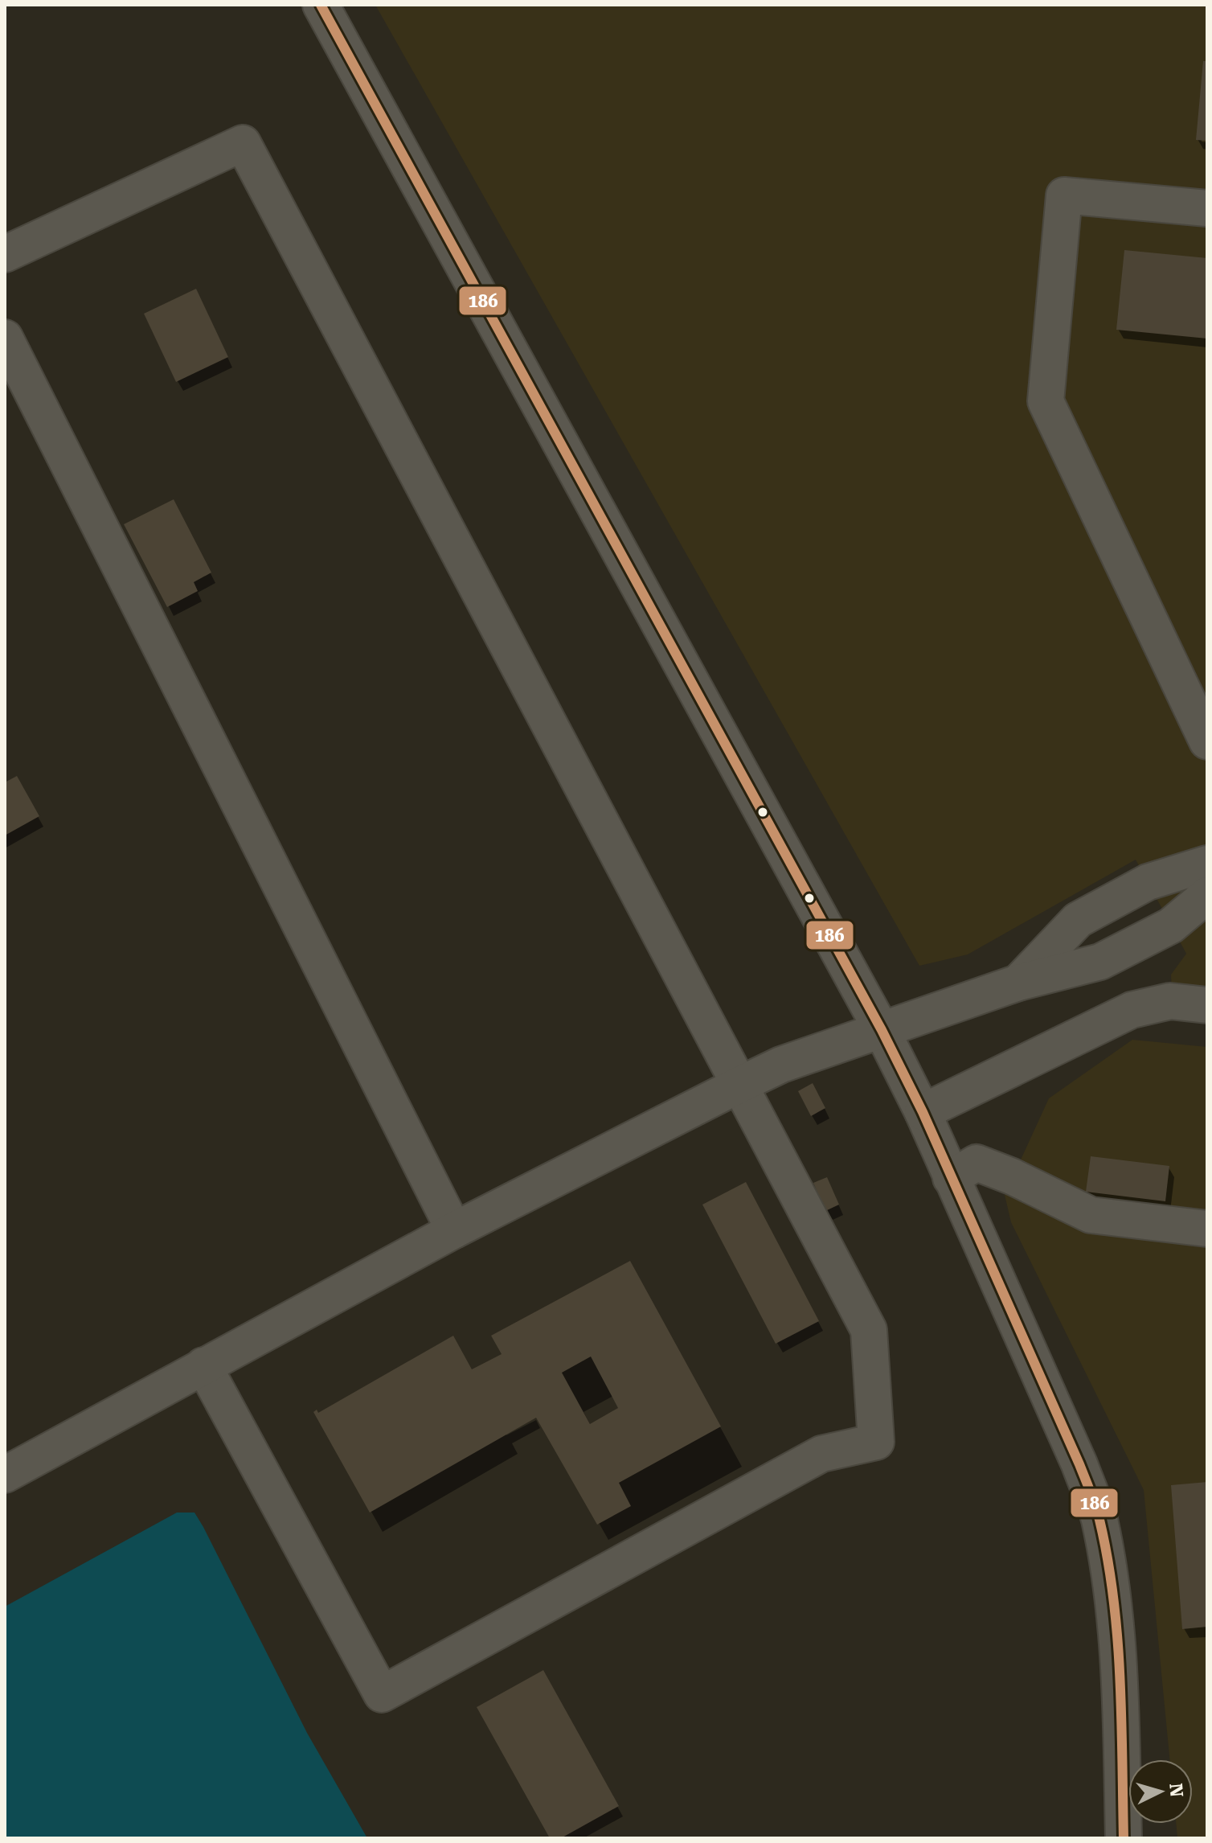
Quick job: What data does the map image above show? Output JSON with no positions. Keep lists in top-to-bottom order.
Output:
{
  "lines": ["transit line 186"],
  "north": "right"
}
